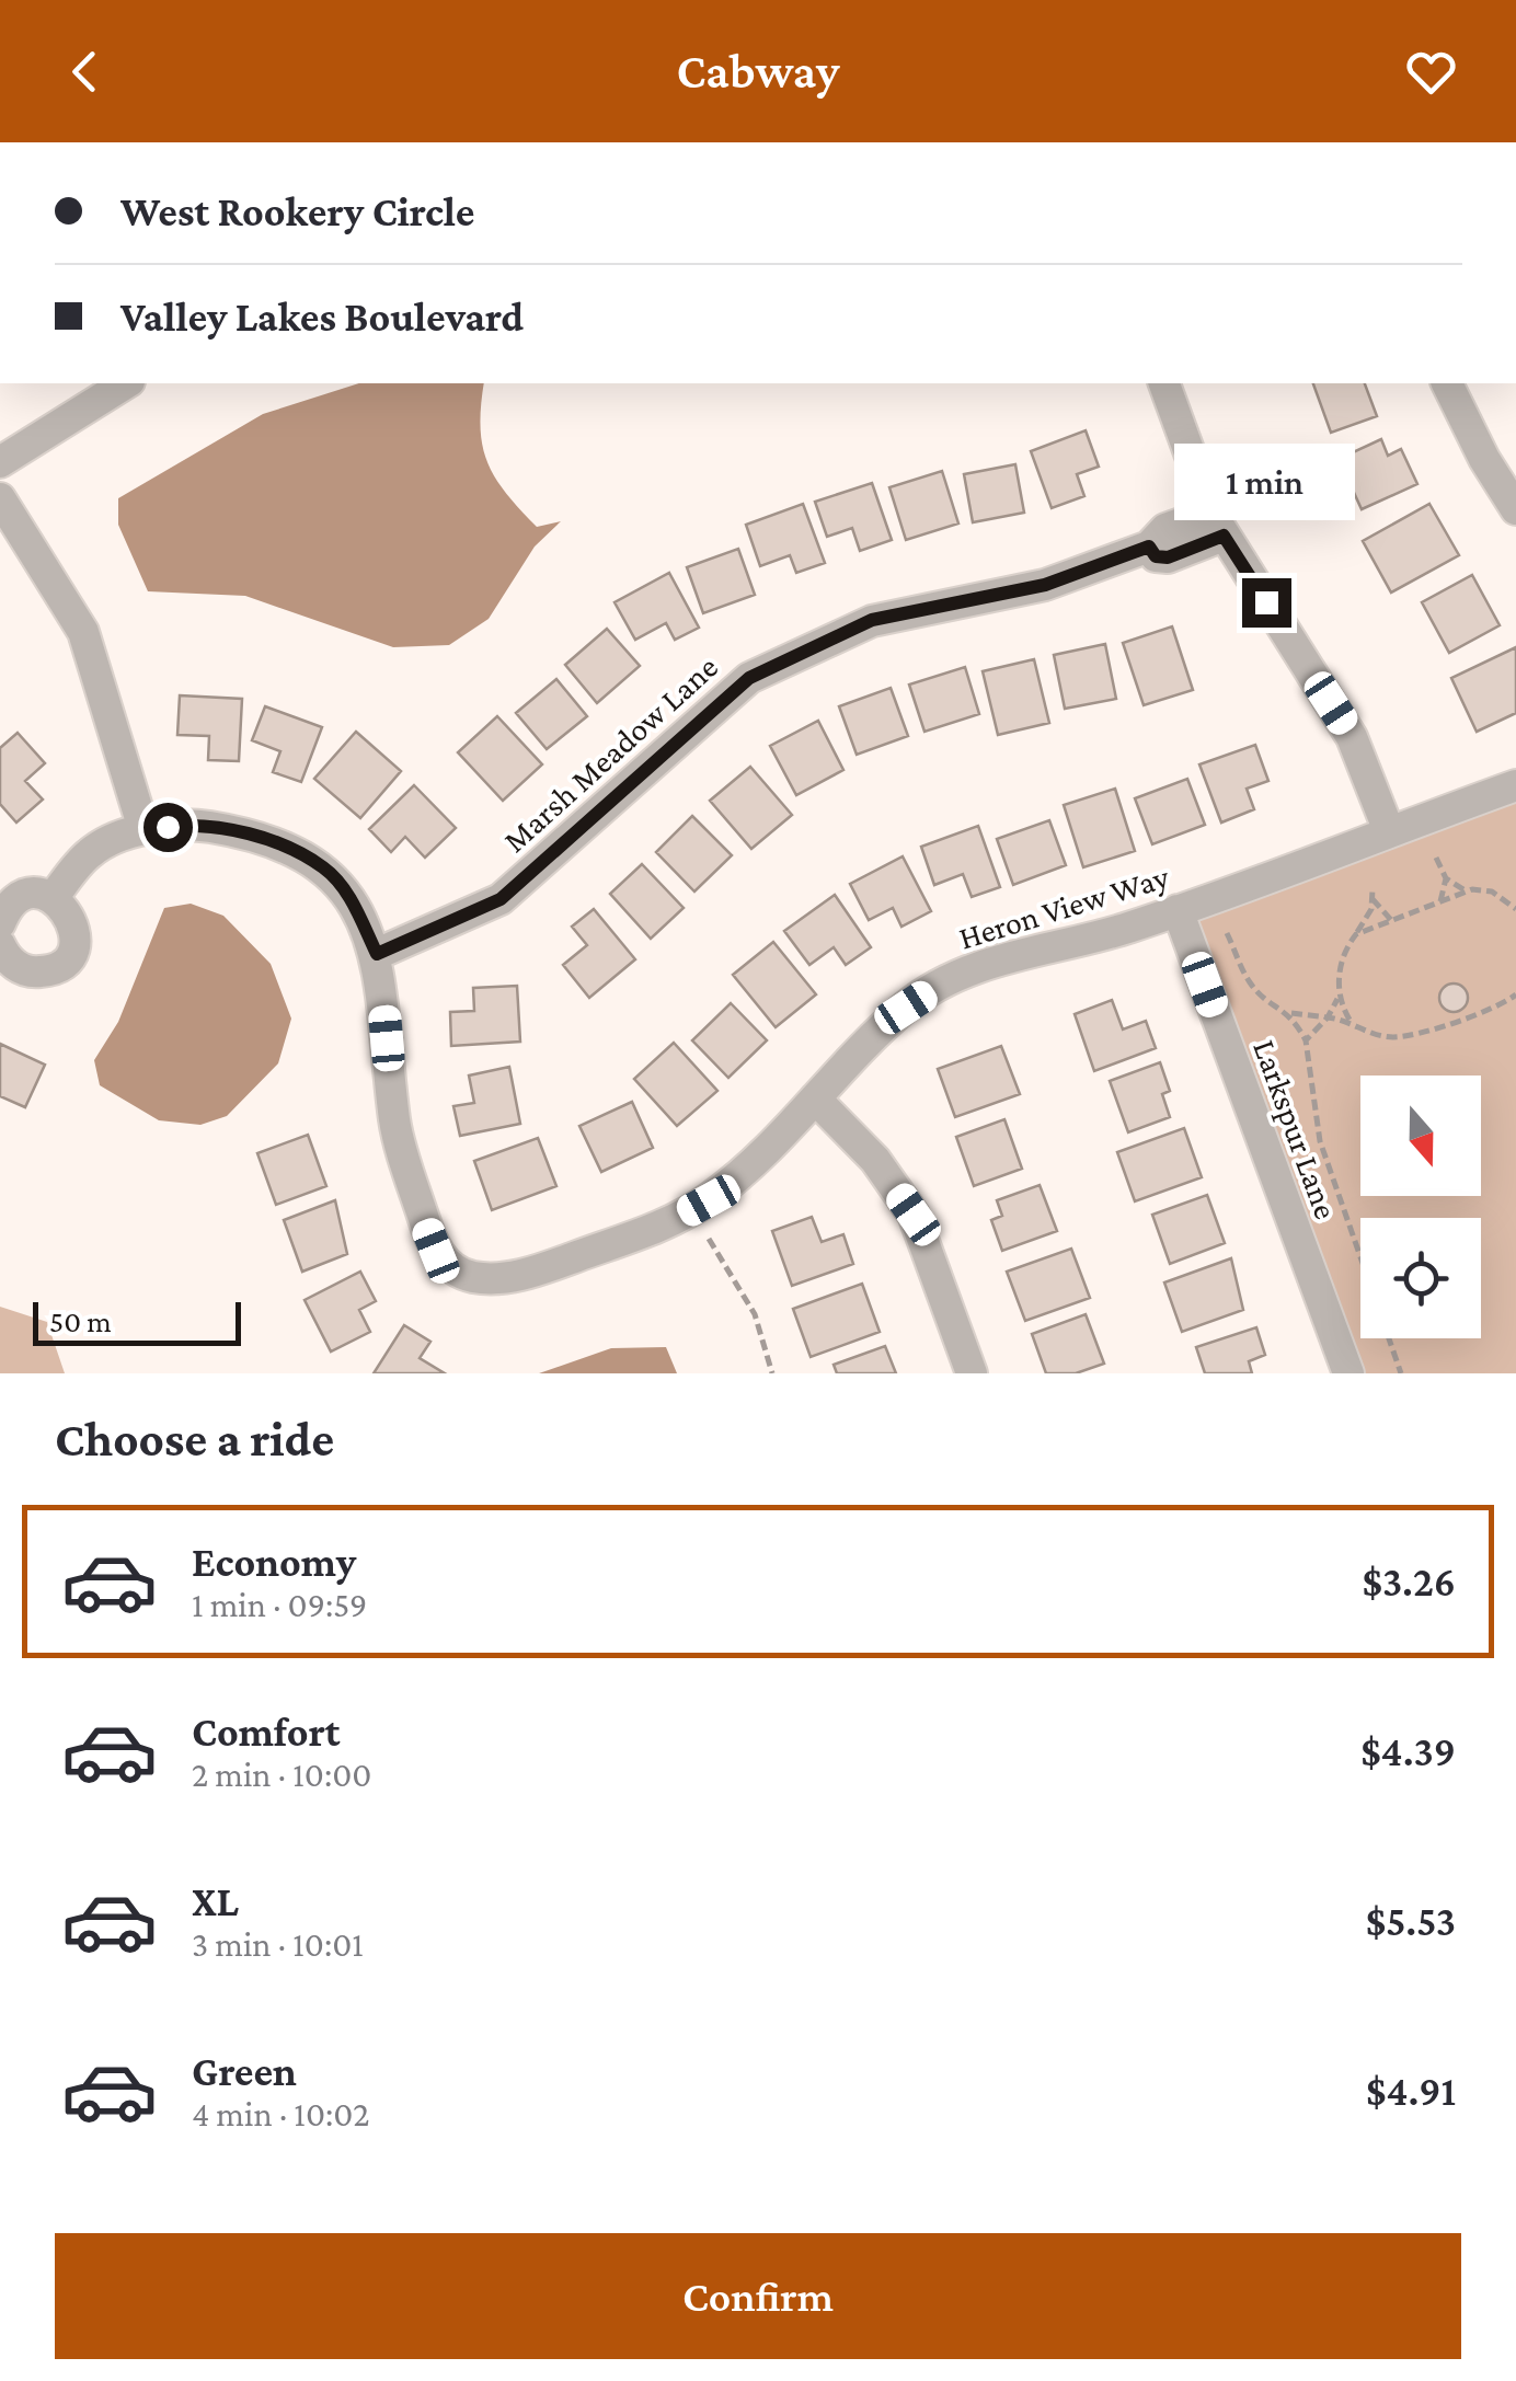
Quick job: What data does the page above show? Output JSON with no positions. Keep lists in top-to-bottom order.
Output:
{
  "streets": {
    "street": ["Marsh Meadow Lane", "Heron View Way", "Larkspur Lane"]
  },
  "crossings": [
    ["Marsh Meadow Lane", "Heron View Way"],
    ["Heron View Way", "Larkspur Lane"]
  ],
  "scale_bar": "50 m",
  "north": "bottom",
  "page": {
    "header": "Cabway",
    "banner": ["West Rookery Circle", "Valley Lakes Boulevard"],
    "bubble": "1 min",
    "scale": "50 m",
    "heading": "Choose a ride",
    "list": [
      {
        "name": "Economy",
        "note": "1 min · 09:59",
        "value": "$3.26"
      },
      {
        "name": "Comfort",
        "note": "2 min · 10:00",
        "value": "$4.39"
      },
      {
        "name": "XL",
        "note": "3 min · 10:01",
        "value": "$5.53"
      },
      {
        "name": "Green",
        "note": "4 min · 10:02",
        "value": "$4.91"
      }
    ],
    "buttons": "Confirm"
  }
}
